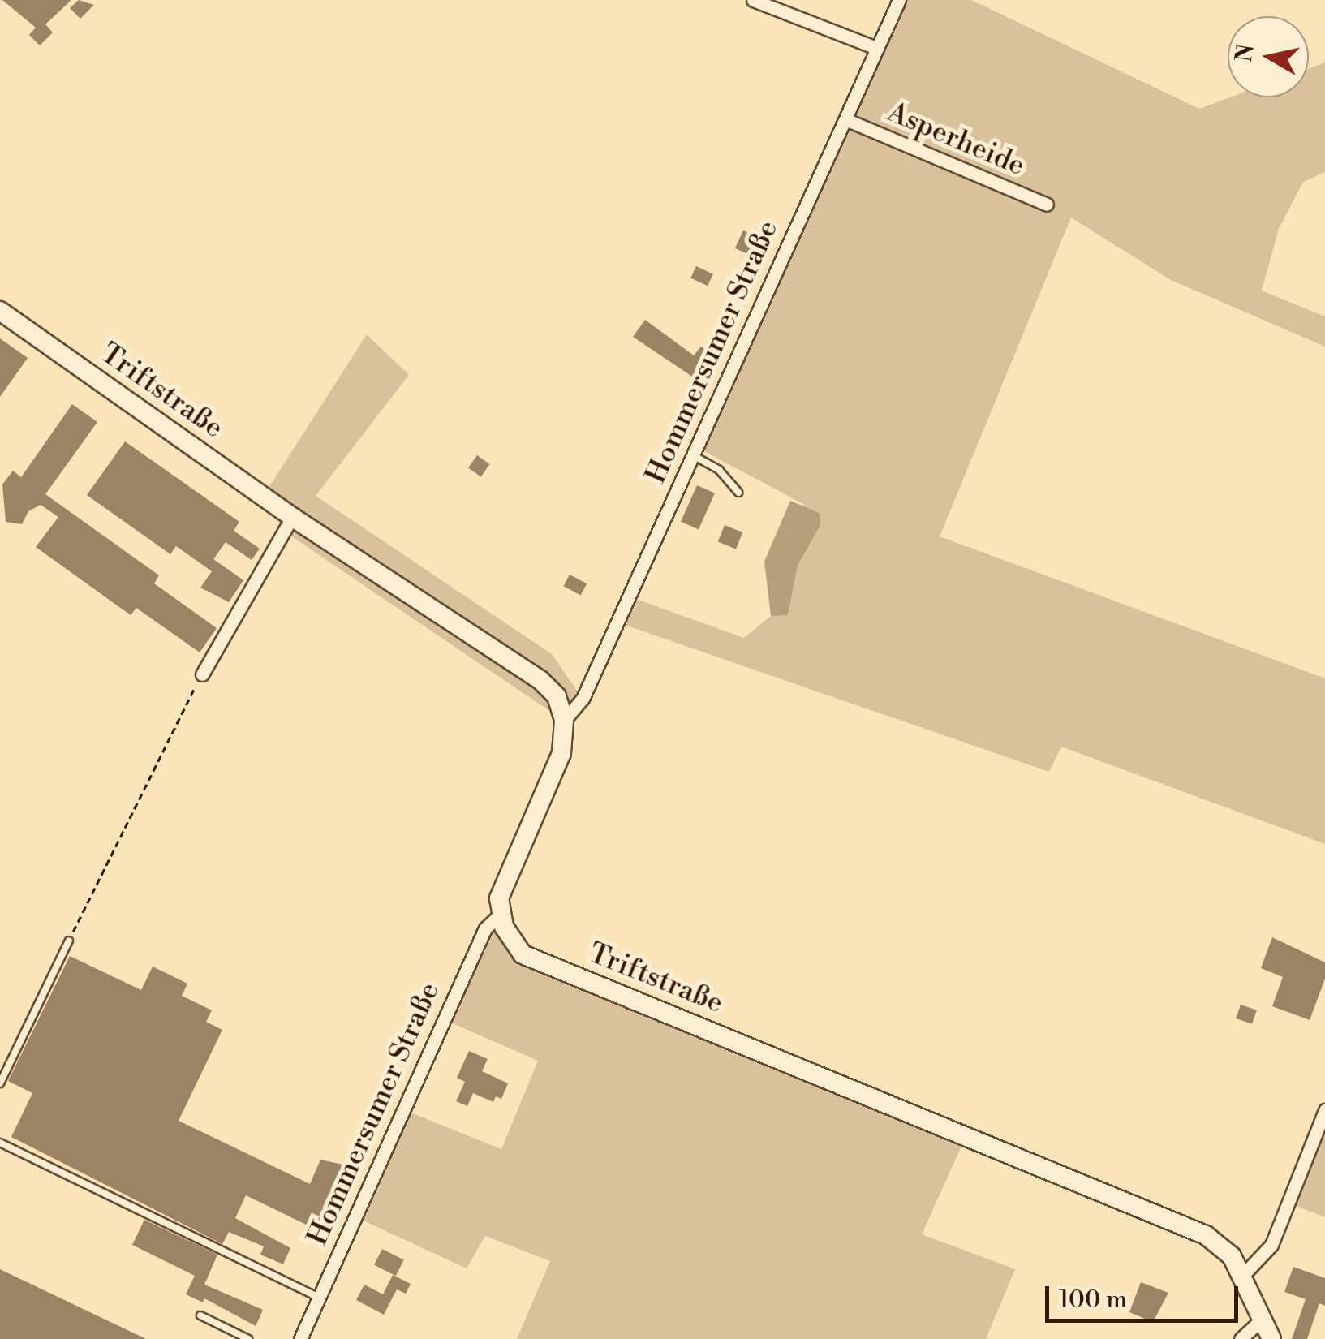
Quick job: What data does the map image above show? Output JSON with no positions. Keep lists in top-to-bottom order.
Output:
{
  "streets": {
    "street": ["Asperheide", "Hommersumer Straße", "Triftstraße"]
  },
  "crossings": [
    ["Asperheide", "Hommersumer Straße"],
    ["Hommersumer Straße", "Triftstraße"]
  ],
  "scale_bar": "100 m",
  "north": "left"
}
